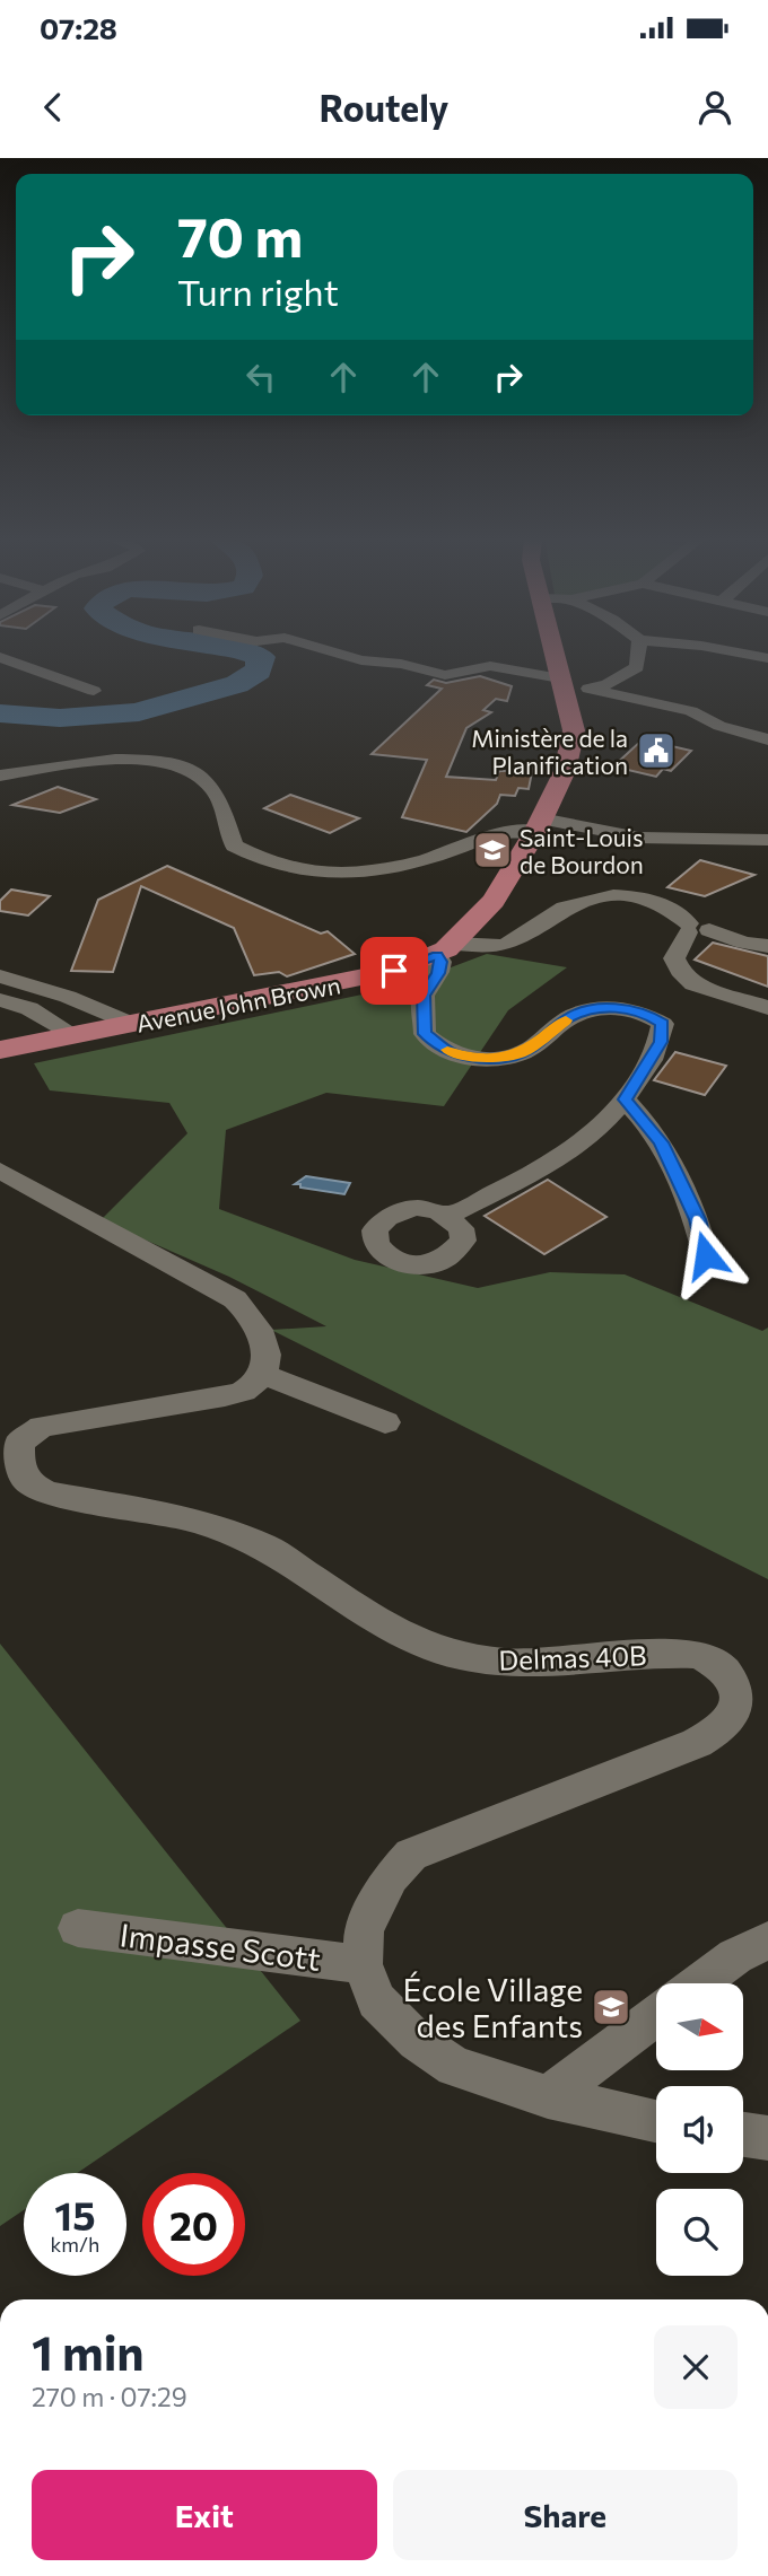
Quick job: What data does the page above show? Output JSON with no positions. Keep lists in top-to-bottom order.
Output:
{
  "streets": {
    "main road": ["Avenue John Brown"],
    "street": ["Delmas 40B", "Impasse Scott"]
  },
  "crossings": [
    ["Delmas 40B", "Impasse Scott"]
  ],
  "places": {
    "public building": ["Ministère de la Planification"],
    "school or university": ["Saint-Louis de Bourdon", "École Village des Enfants"]
  },
  "north": "right",
  "page": {
    "status": "07:28",
    "header": "Routely",
    "turn": ["70 m", "Turn right"],
    "speed": "15 km/h",
    "limit": "20",
    "heading": ["1 min", "270 m · 07:29"],
    "buttons": ["Exit", "Share"]
  }
}
